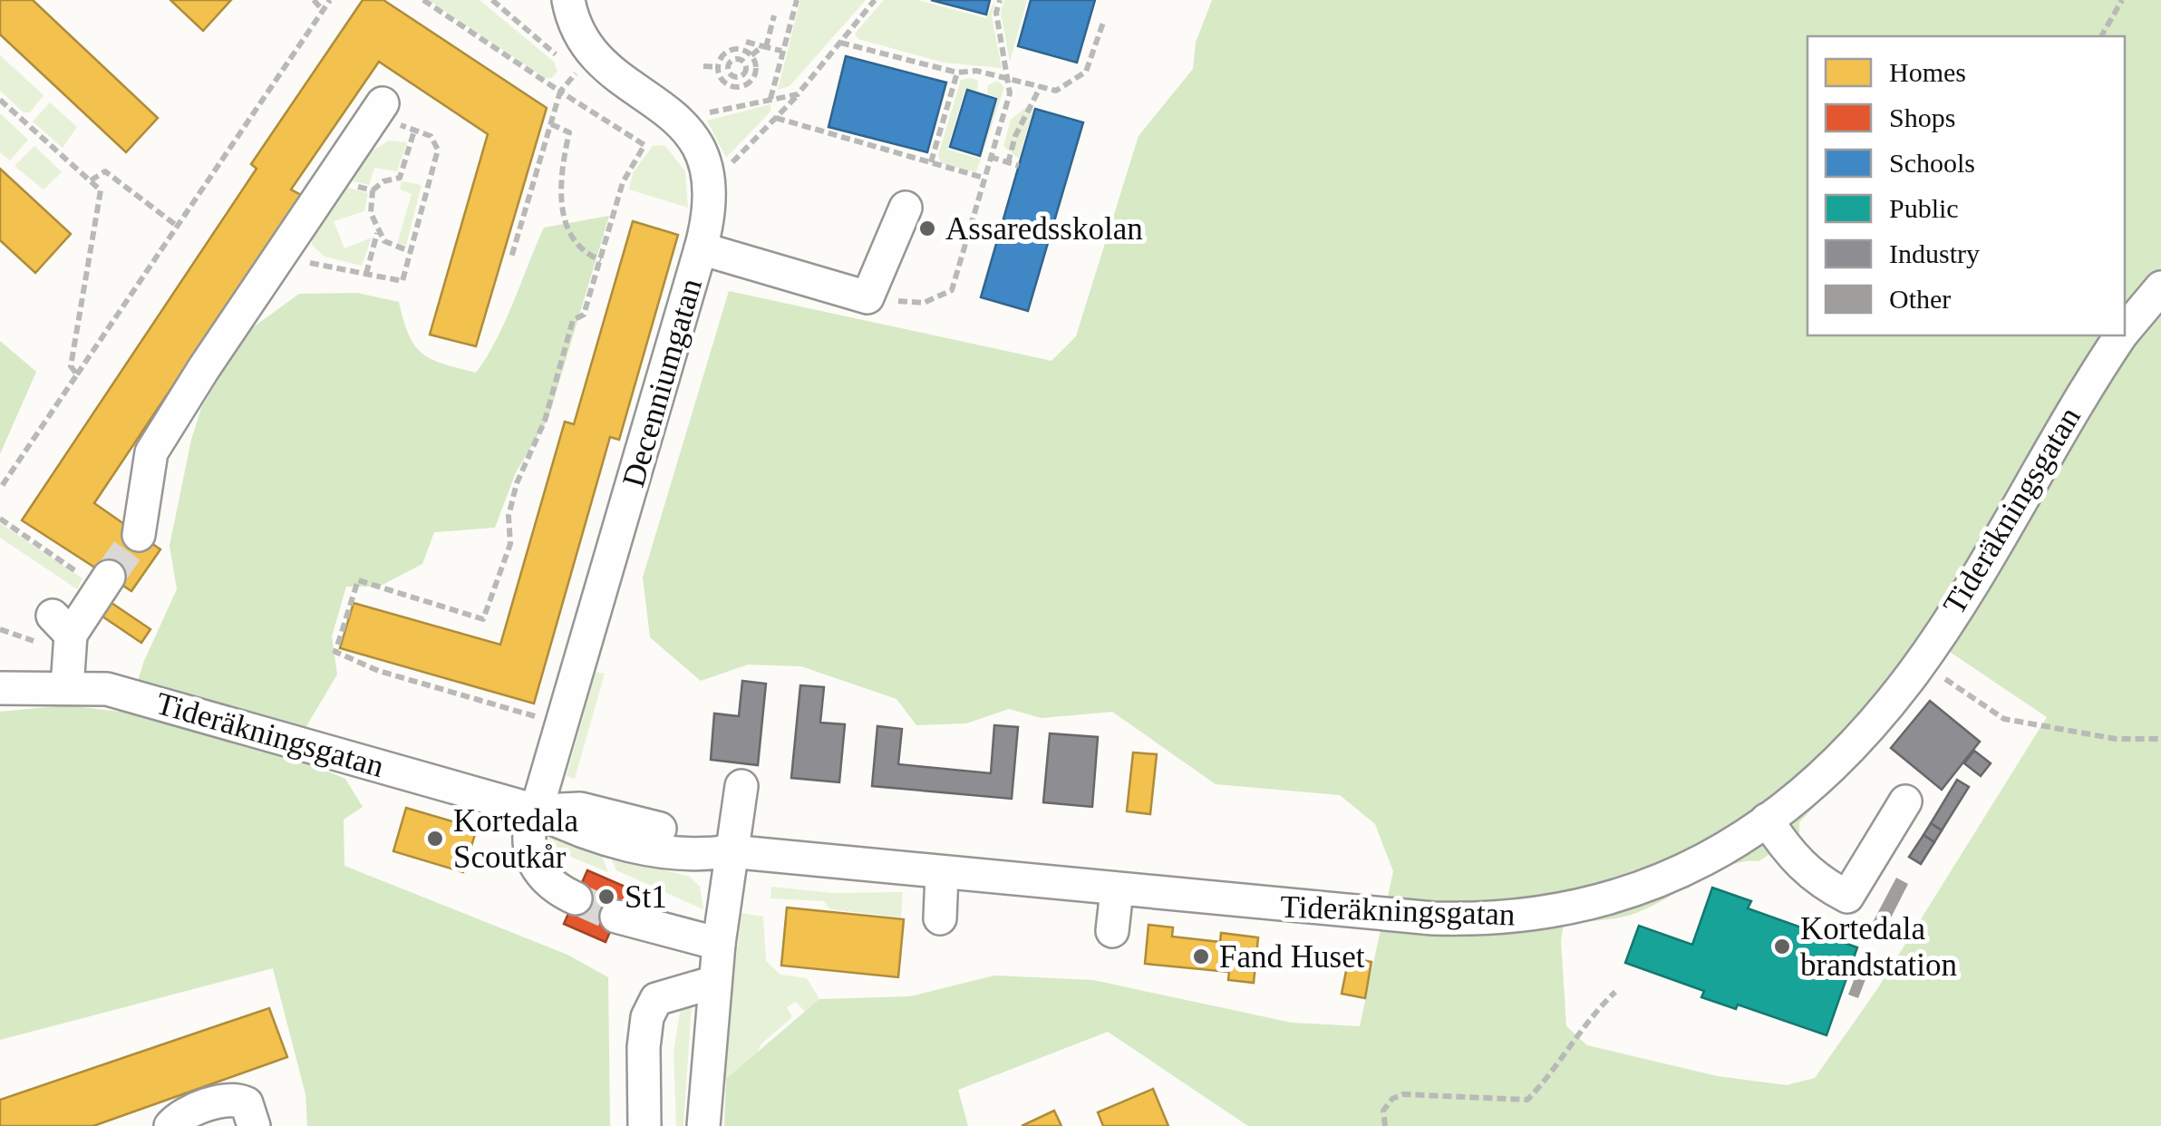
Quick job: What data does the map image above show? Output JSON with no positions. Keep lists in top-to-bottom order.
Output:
{
  "streets": {
    "street": ["Decenniumgatan", "Tideräkningsgatan"]
  },
  "crossings": [
    ["Decenniumgatan", "Tideräkningsgatan"]
  ],
  "places": [
    "Assaredsskolan",
    "Kortedala Scoutkår",
    "St1",
    "Kortedala brandstation",
    "Fand Huset"
  ],
  "legend": [
    "Homes",
    "Shops",
    "Schools",
    "Public",
    "Industry",
    "Other"
  ]
}
